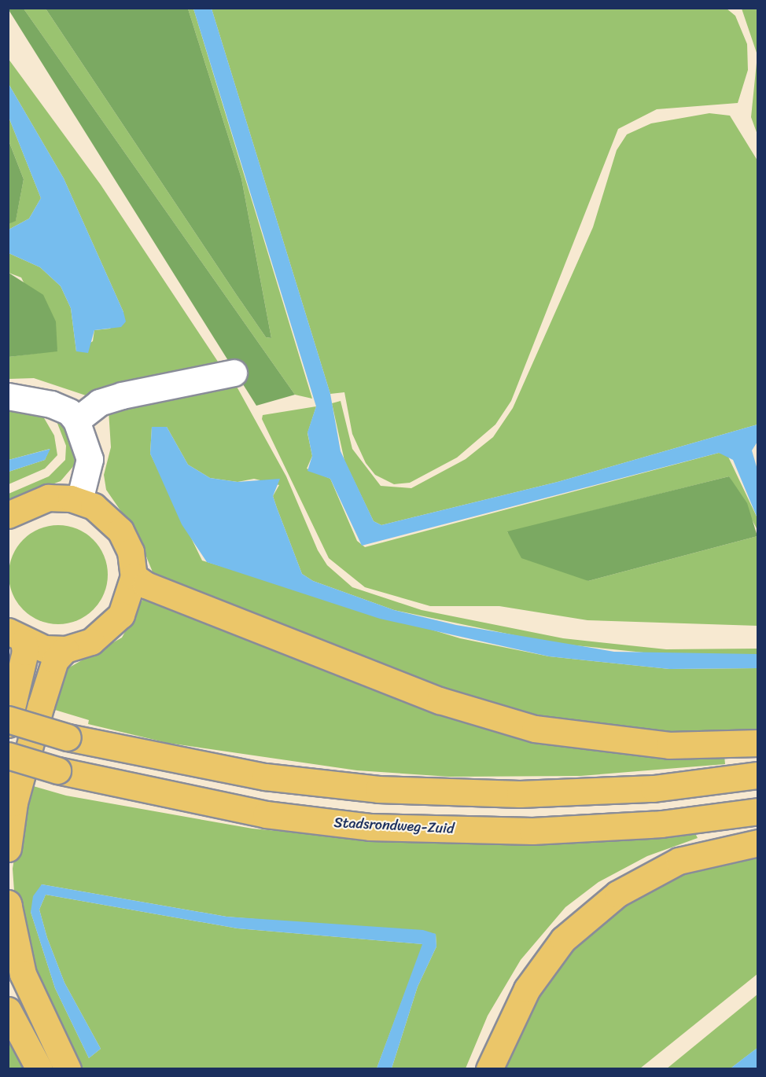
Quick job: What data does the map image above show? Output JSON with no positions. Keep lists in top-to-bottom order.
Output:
{
  "streets": {
    "main road": ["Stadsrondweg-Zuid"]
  }
}
